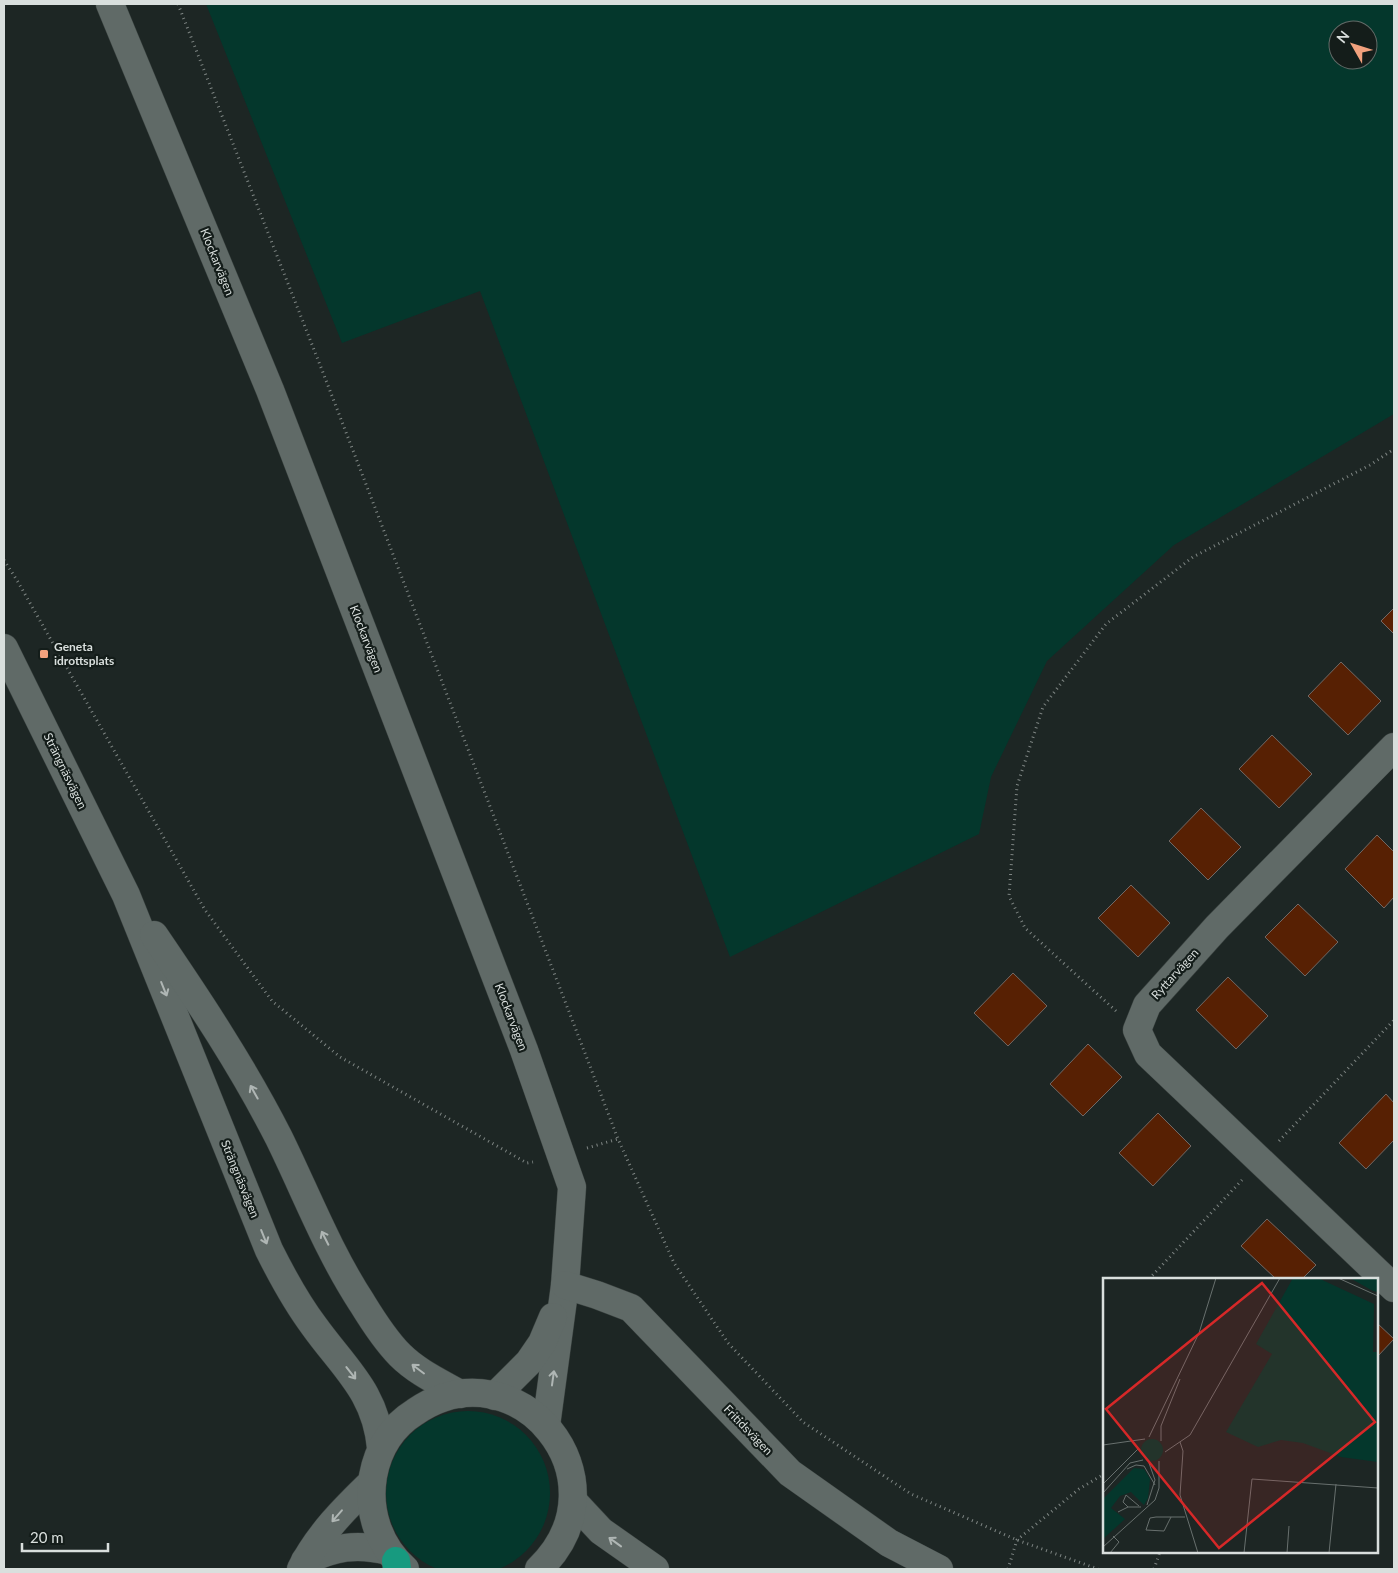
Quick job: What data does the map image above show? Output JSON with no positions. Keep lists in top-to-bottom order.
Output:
{
  "streets": {
    "street": [
      "Klockarvägen",
      "Strängnäsvägen",
      "Ryttarvägen",
      "Fritidsvägen"
    ]
  },
  "crossings": [
    ["Klockarvägen", "Fritidsvägen"]
  ],
  "places": {
    "transit": ["Geneta idrottsplats"]
  },
  "scale_bar": "20 m",
  "north": "top left"
}
